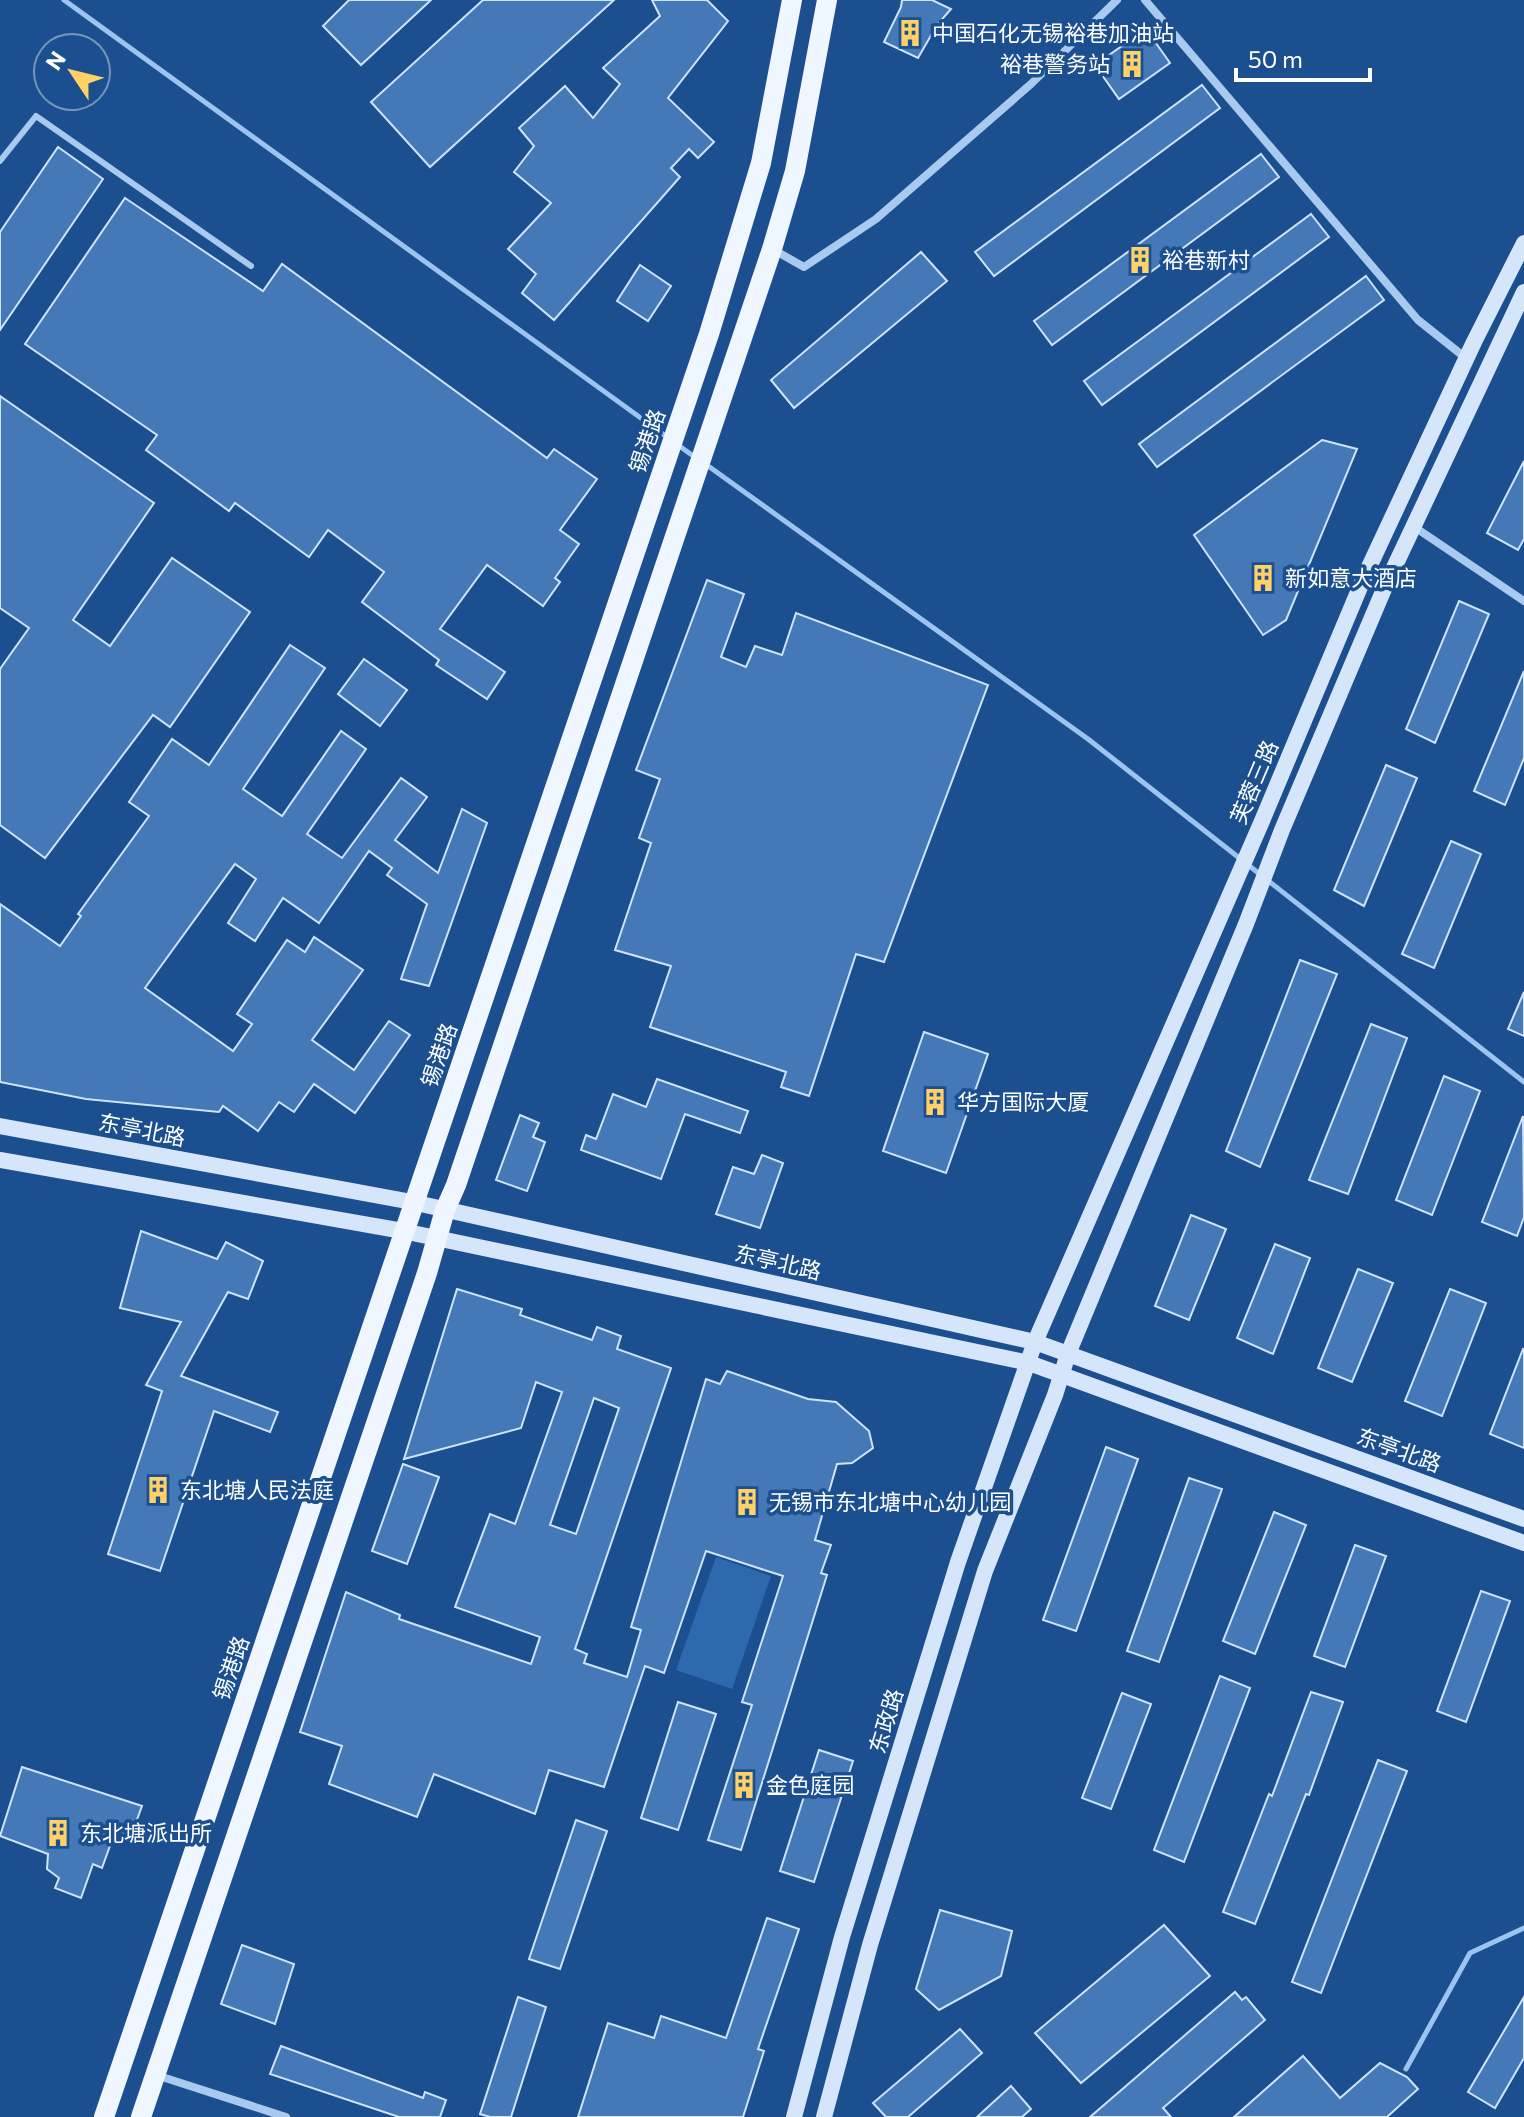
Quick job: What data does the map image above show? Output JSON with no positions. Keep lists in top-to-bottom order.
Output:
{
  "streets": {
    "main road": [
      "锡港路",
      "芙蓉三路",
      "东亭北路",
      "东政路"
    ]
  },
  "crossings": [
    ["锡港路", "东亭北路"],
    ["芙蓉三路", "东亭北路"],
    ["芙蓉三路", "东政路"],
    ["东亭北路", "东政路"]
  ],
  "places": {
    "building": [
      "中国石化无锡裕巷加油站",
      "裕巷警务站",
      "裕巷新村",
      "新如意大酒店",
      "华方国际大厦",
      "东北塘人民法庭",
      "无锡市东北塘中心幼儿园",
      "金色庭园",
      "东北塘派出所"
    ]
  },
  "scale_bar": "50 m",
  "north": "top left"
}
